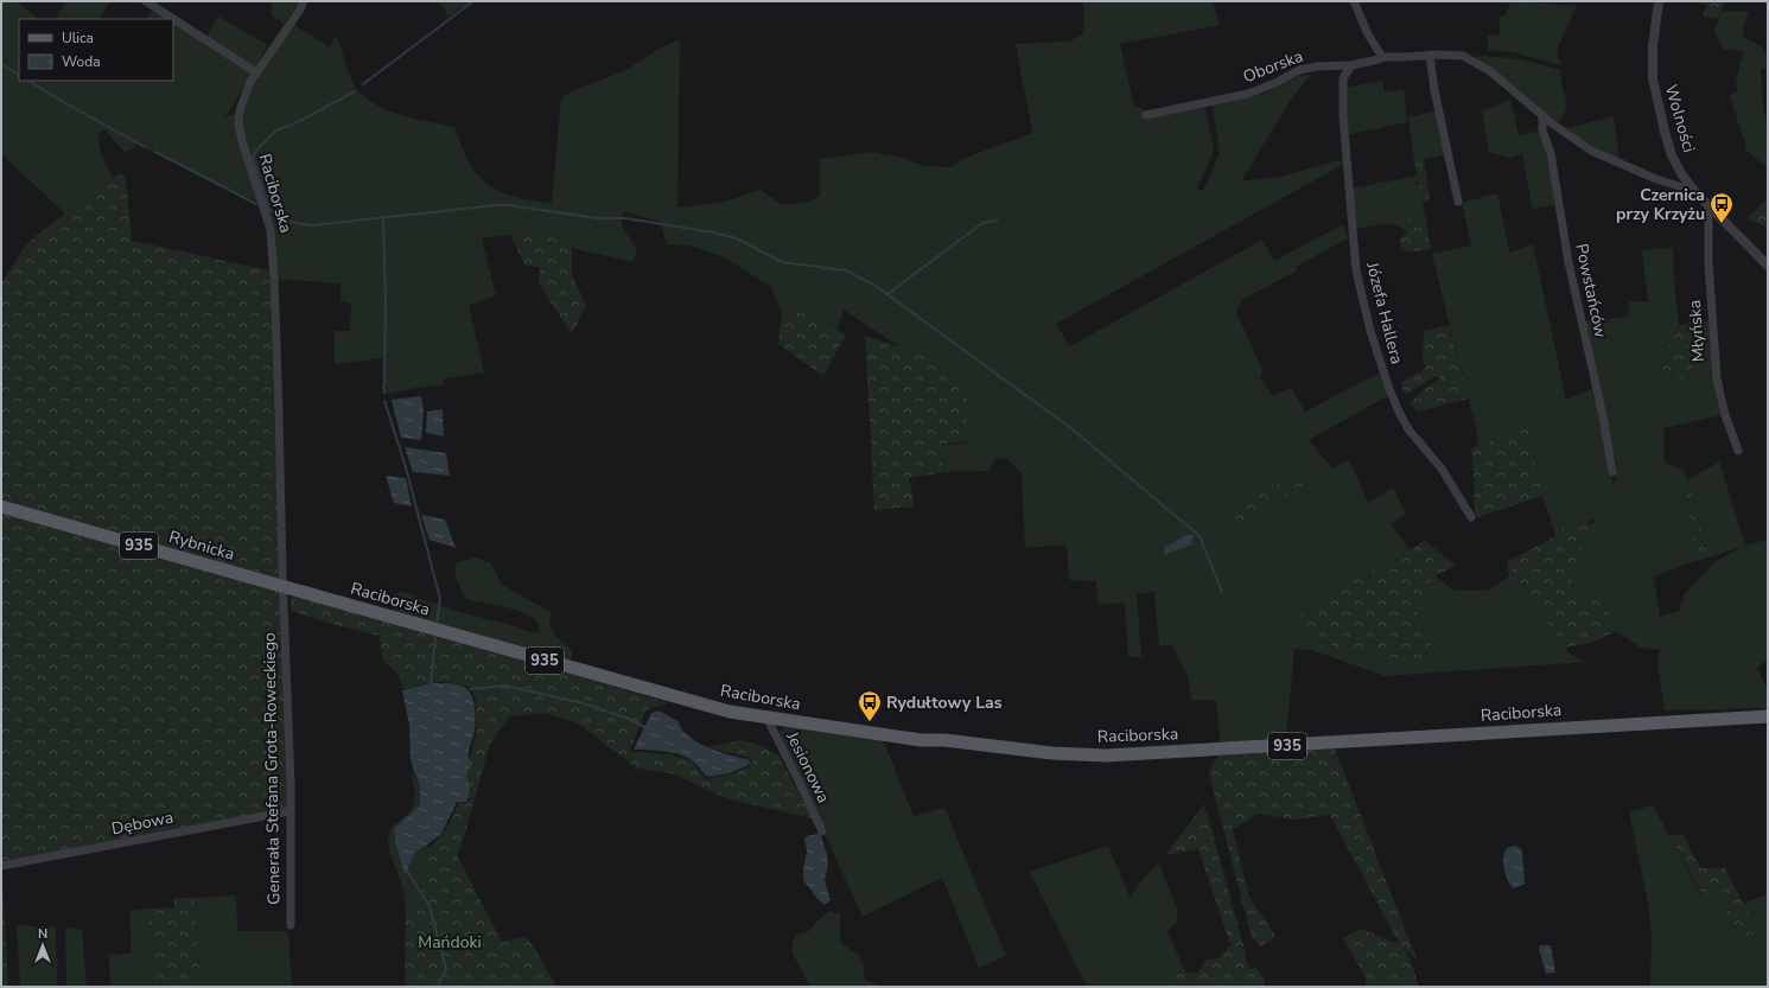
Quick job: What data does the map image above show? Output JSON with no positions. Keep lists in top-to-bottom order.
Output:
{
  "streets": {
    "main road": ["Raciborska", "935", "Rybnicka"],
    "street": [
      "Oborska",
      "Wolności",
      "Powstańców",
      "Józefa Hallera",
      "Młyńska",
      "Jesionowa",
      "Generała Stefana Grota-Roweckiego",
      "Dębowa"
    ]
  },
  "crossings": [
    ["Oborska", "Józefa Hallera"],
    ["Wolności", "Młyńska"],
    ["Raciborska", "Rybnicka"],
    ["Raciborska", "Jesionowa"],
    ["Raciborska", "Generała Stefana Grota-Roweckiego"],
    ["Rybnicka", "Generała Stefana Grota-Roweckiego"],
    ["Generała Stefana Grota-Roweckiego", "Dębowa"]
  ],
  "parks": ["Mańdoki"],
  "places": {
    "bus stop": ["Czernica przy Krzyżu", "Rydułtowy Las"]
  },
  "legend": ["Ulica", "Woda"],
  "north": "top"
}
